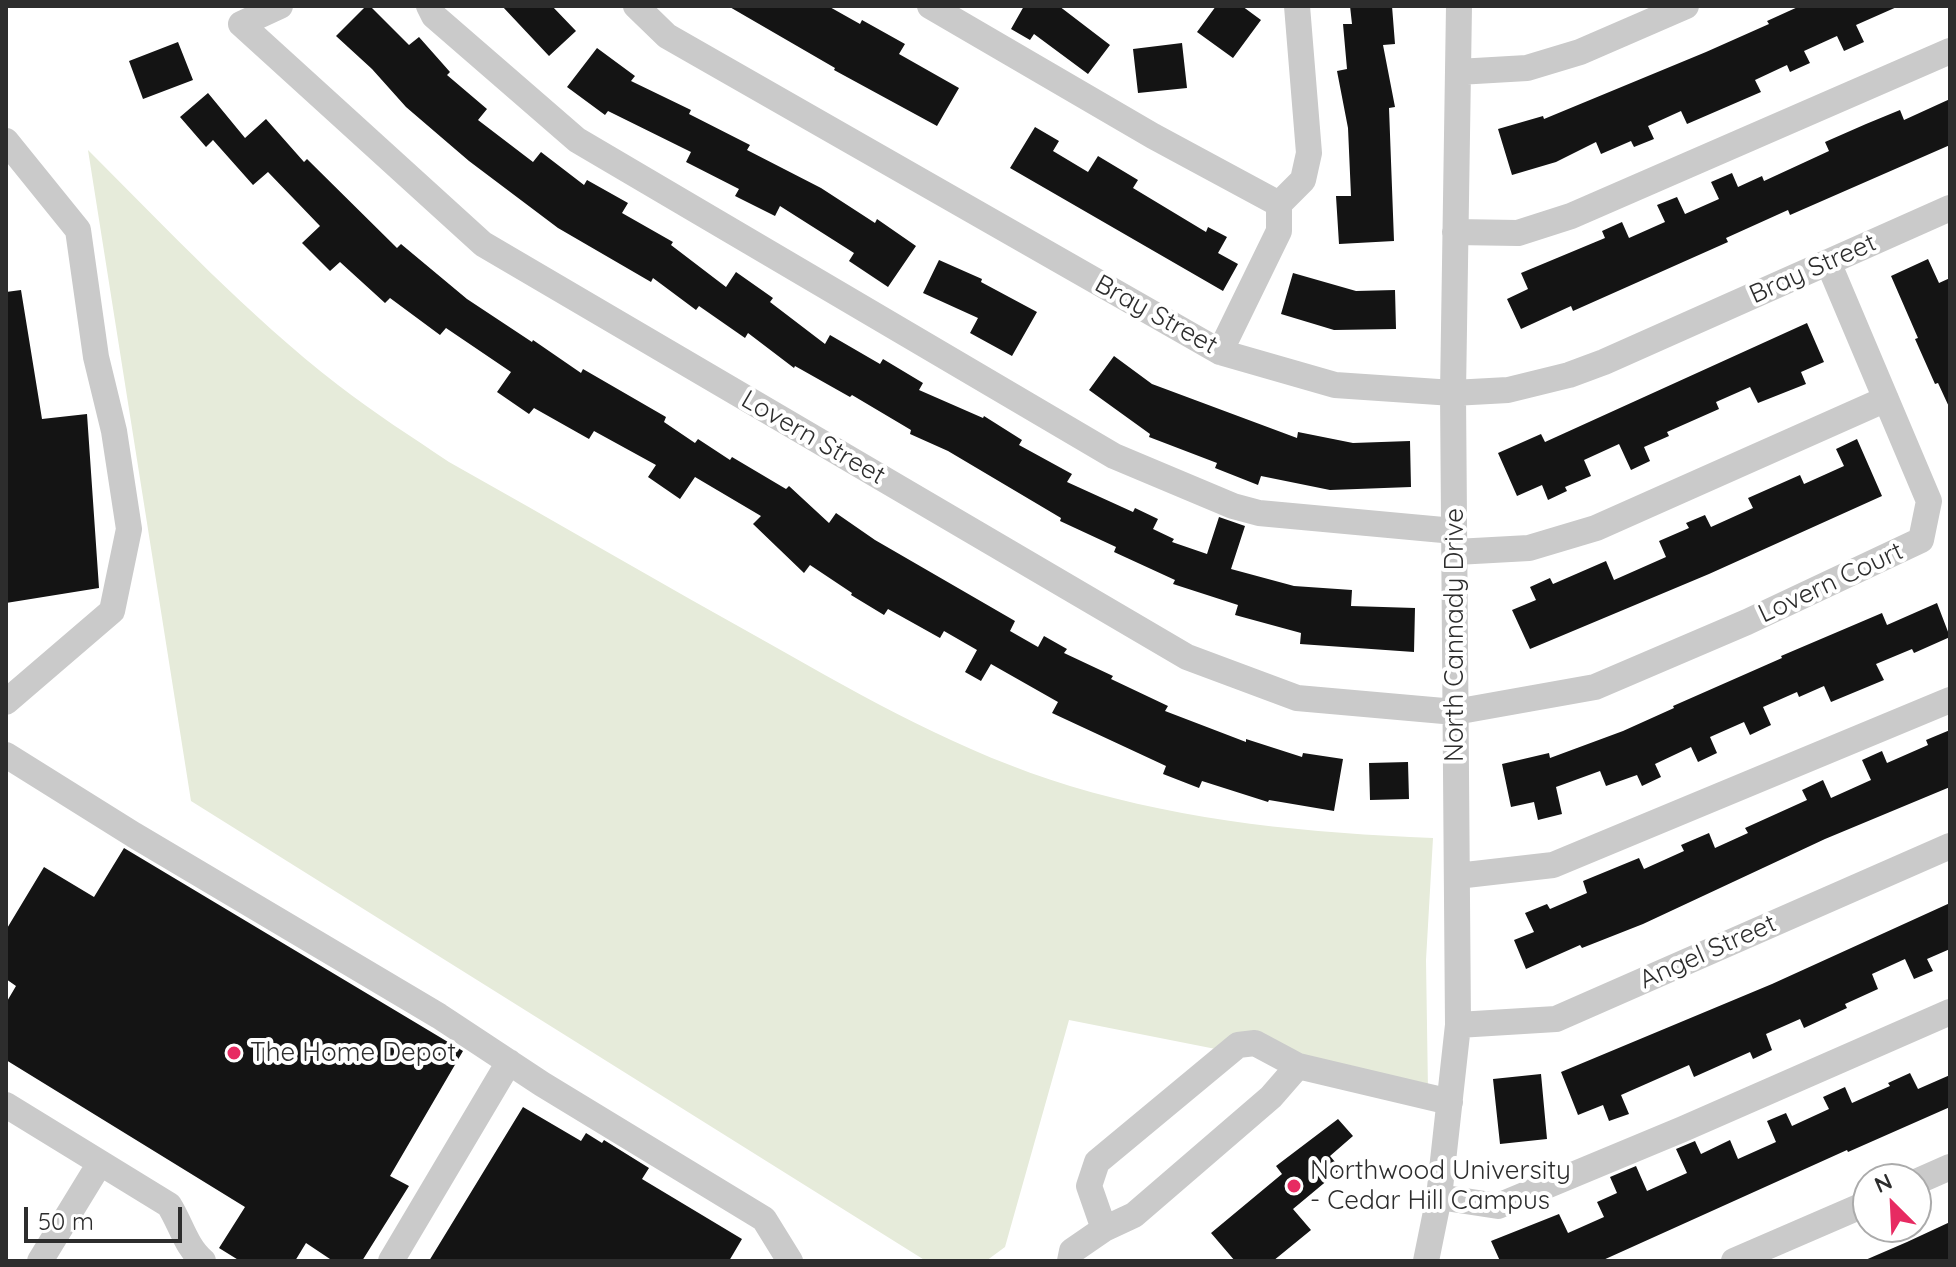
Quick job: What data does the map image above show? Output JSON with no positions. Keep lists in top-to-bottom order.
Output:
{
  "streets": {
    "street": [
      "Bray Street",
      "Lovern Street",
      "Lovern Court",
      "North Cannady Drive",
      "Angel Street"
    ]
  },
  "crossings": [
    ["Bray Street", "Lovern Court"],
    ["Bray Street", "North Cannady Drive"],
    ["Lovern Street", "Lovern Court"],
    ["Lovern Street", "North Cannady Drive"],
    ["Lovern Court", "North Cannady Drive"],
    ["North Cannady Drive", "Angel Street"]
  ],
  "places": ["The Home Depot", "Northwood University - Cedar Hill Campus"],
  "scale_bar": "50 m",
  "north": "top left"
}
